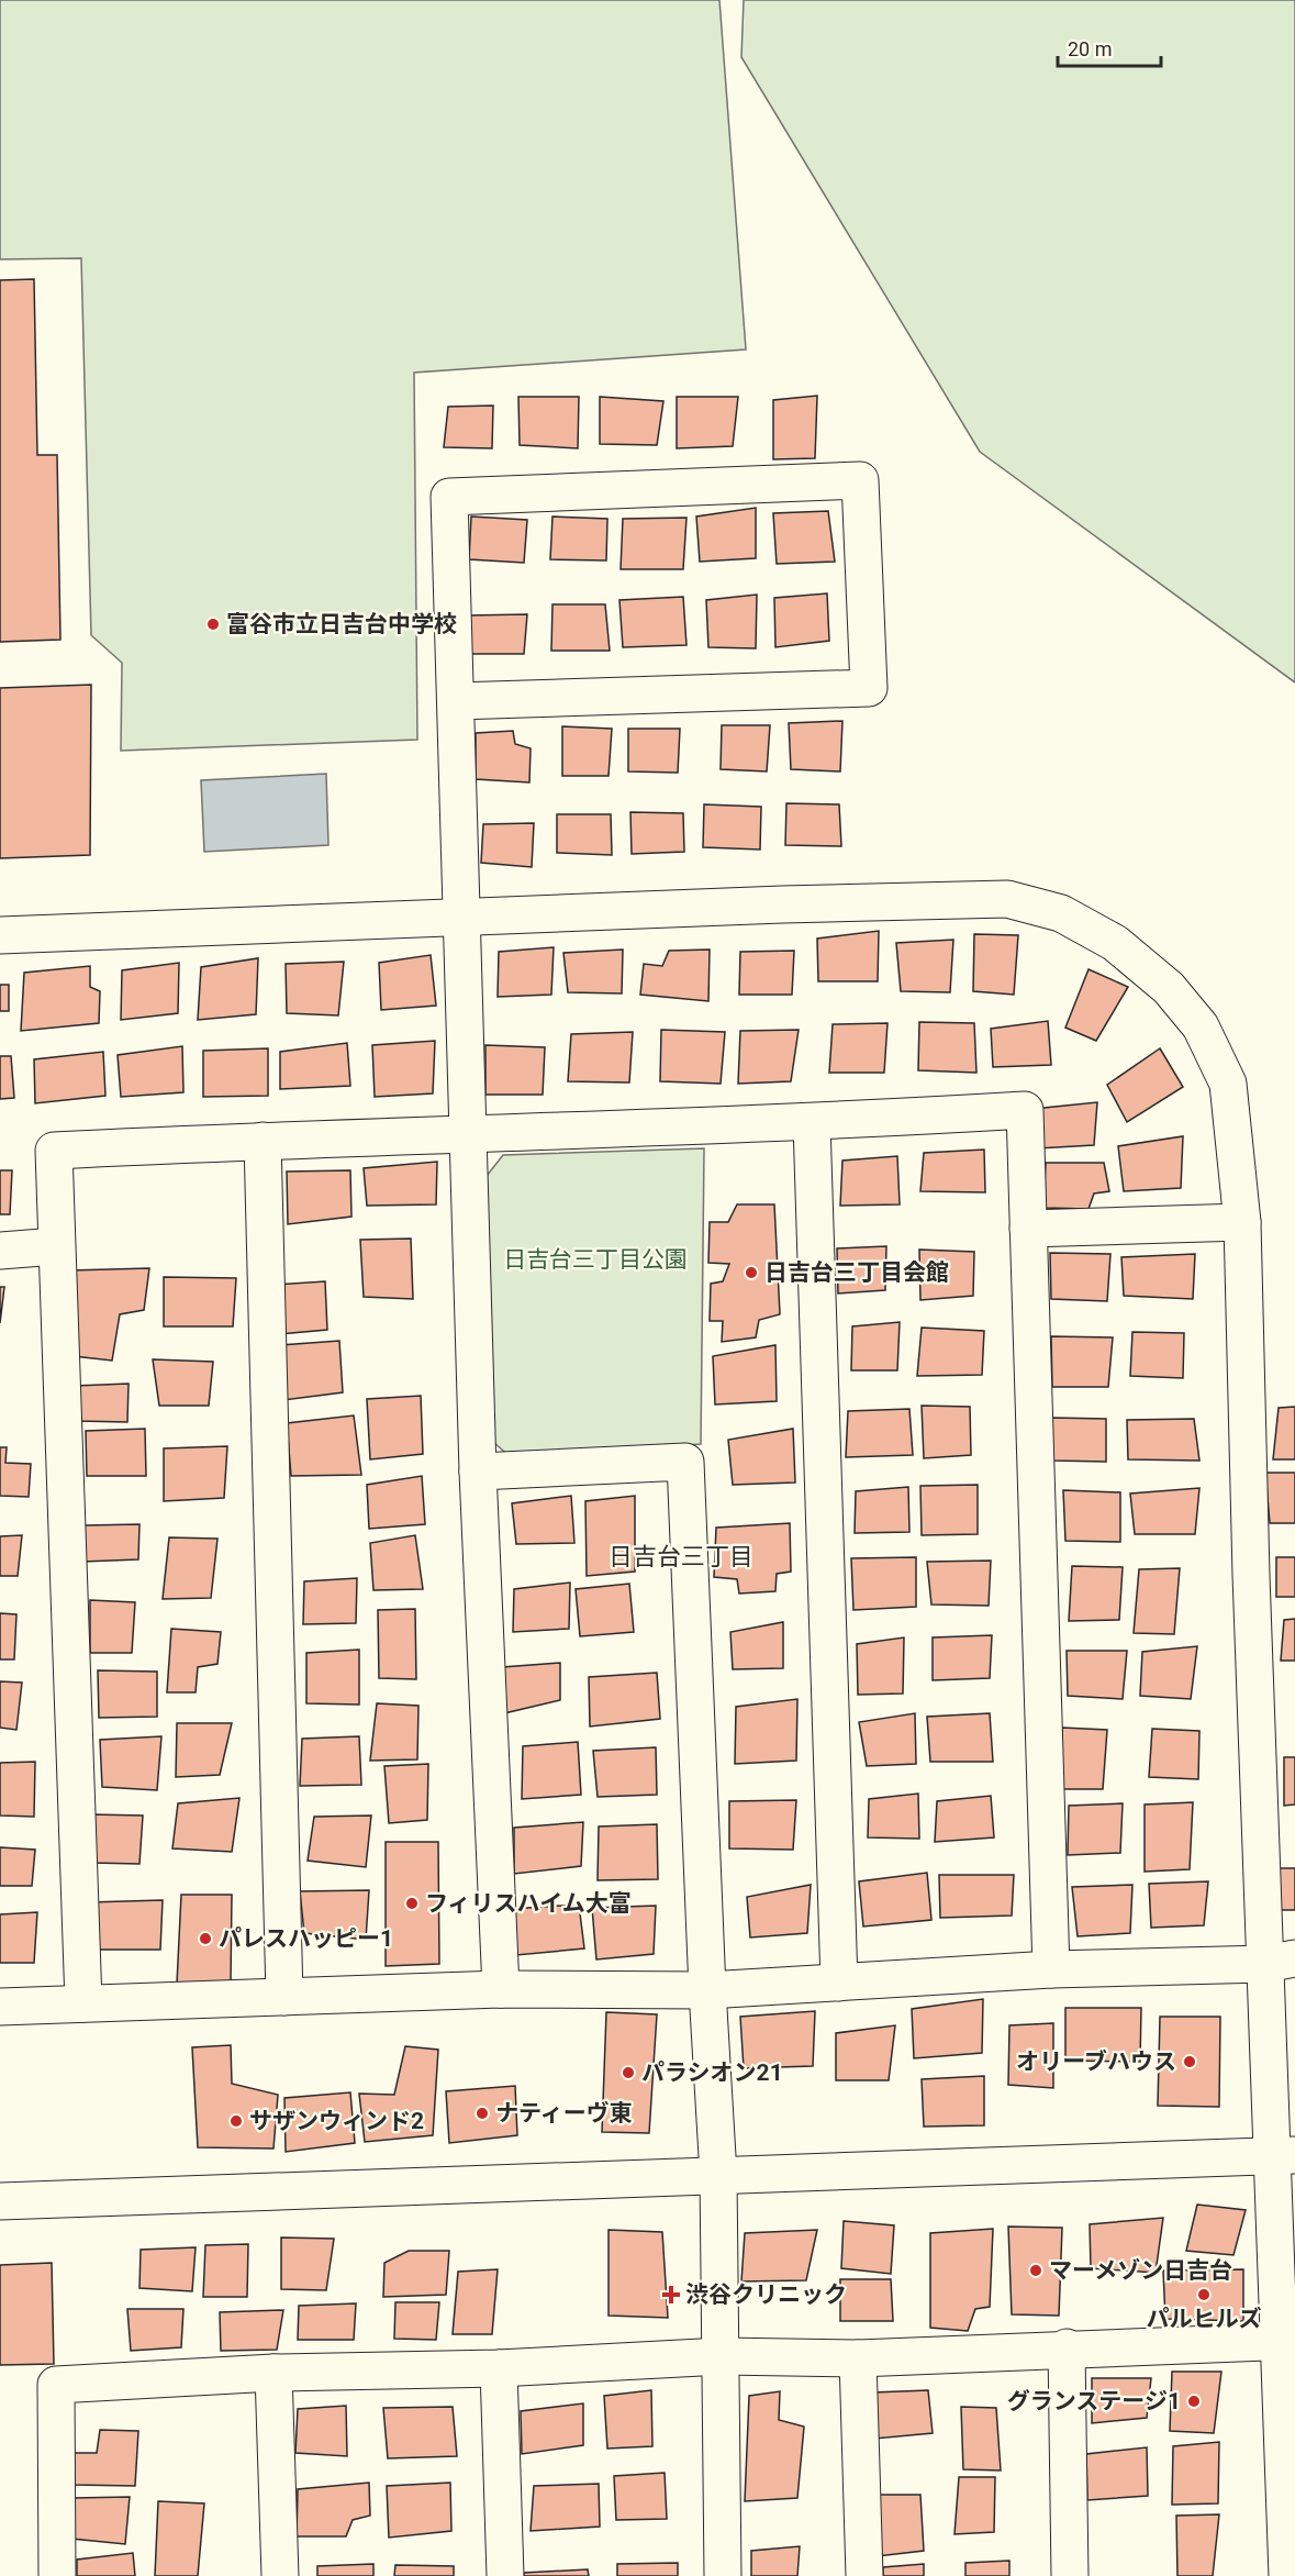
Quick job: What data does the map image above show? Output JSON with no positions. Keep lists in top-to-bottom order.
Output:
{
  "districts": ["日吉台三丁目"],
  "parks": ["日吉台三丁目公園"],
  "places": {
    "other": [
      "富谷市立日吉台中学校",
      "日吉台三丁目会館",
      "フィリスハイム大富",
      "パレスハッピー1",
      "オリーブハウス",
      "パラシオン21",
      "ナティーヴ東",
      "サザンウィンド2",
      "マーメゾン日吉台",
      "パルヒルズ",
      "グランステージ1"
    ],
    "health": ["渋谷クリニック"]
  },
  "scale_bar": "20 m"
}
